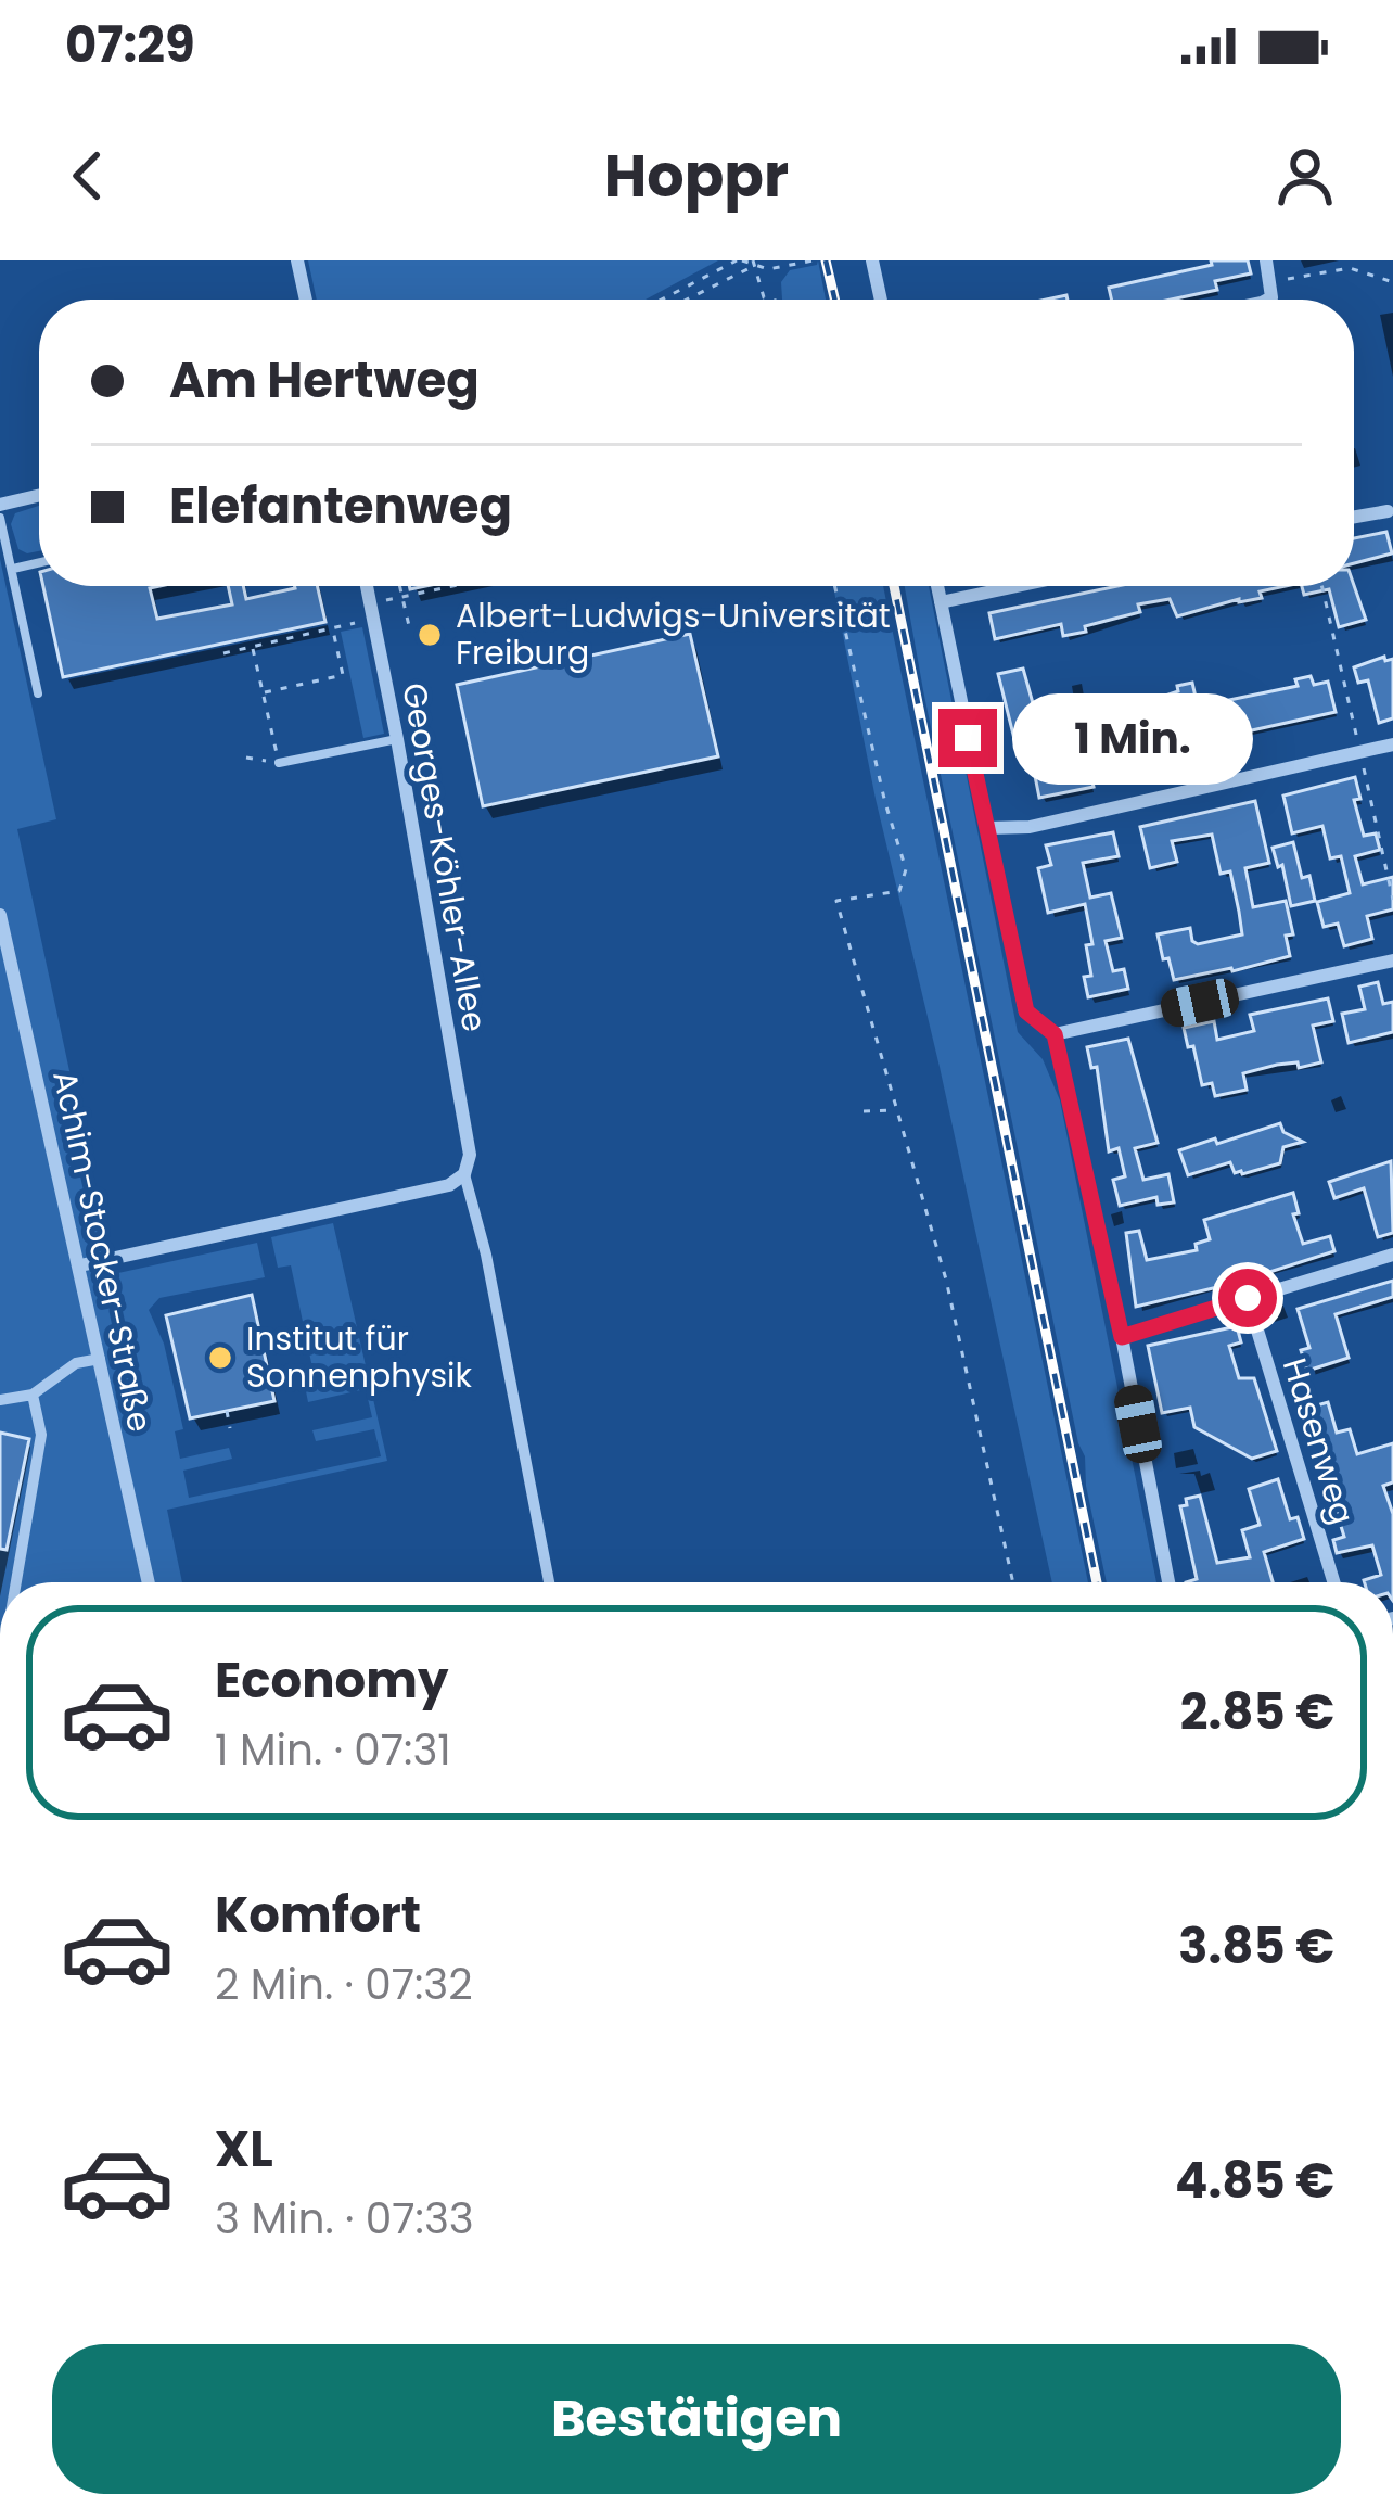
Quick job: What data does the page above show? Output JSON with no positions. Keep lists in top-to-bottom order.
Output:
{
  "streets": {
    "street": ["Georges-Köhler-Allee", "Achim-Stocker-Straße", "Hasenweg"]
  },
  "places": ["Albert-Ludwigs-Universität Freiburg", "Institut für Sonnenphysik"],
  "page": {
    "status": "07:29",
    "header": "Hoppr",
    "banner": ["Am Hertweg", "Elefantenweg"],
    "bubble": "1 Min.",
    "list": [
      {
        "name": "Economy",
        "note": "1 Min. · 07:31",
        "value": "2.85 €"
      },
      {
        "name": "Komfort",
        "note": "2 Min. · 07:32",
        "value": "3.85 €"
      },
      {
        "name": "XL",
        "note": "3 Min. · 07:33",
        "value": "4.85 €"
      }
    ],
    "buttons": "Bestätigen"
  }
}
